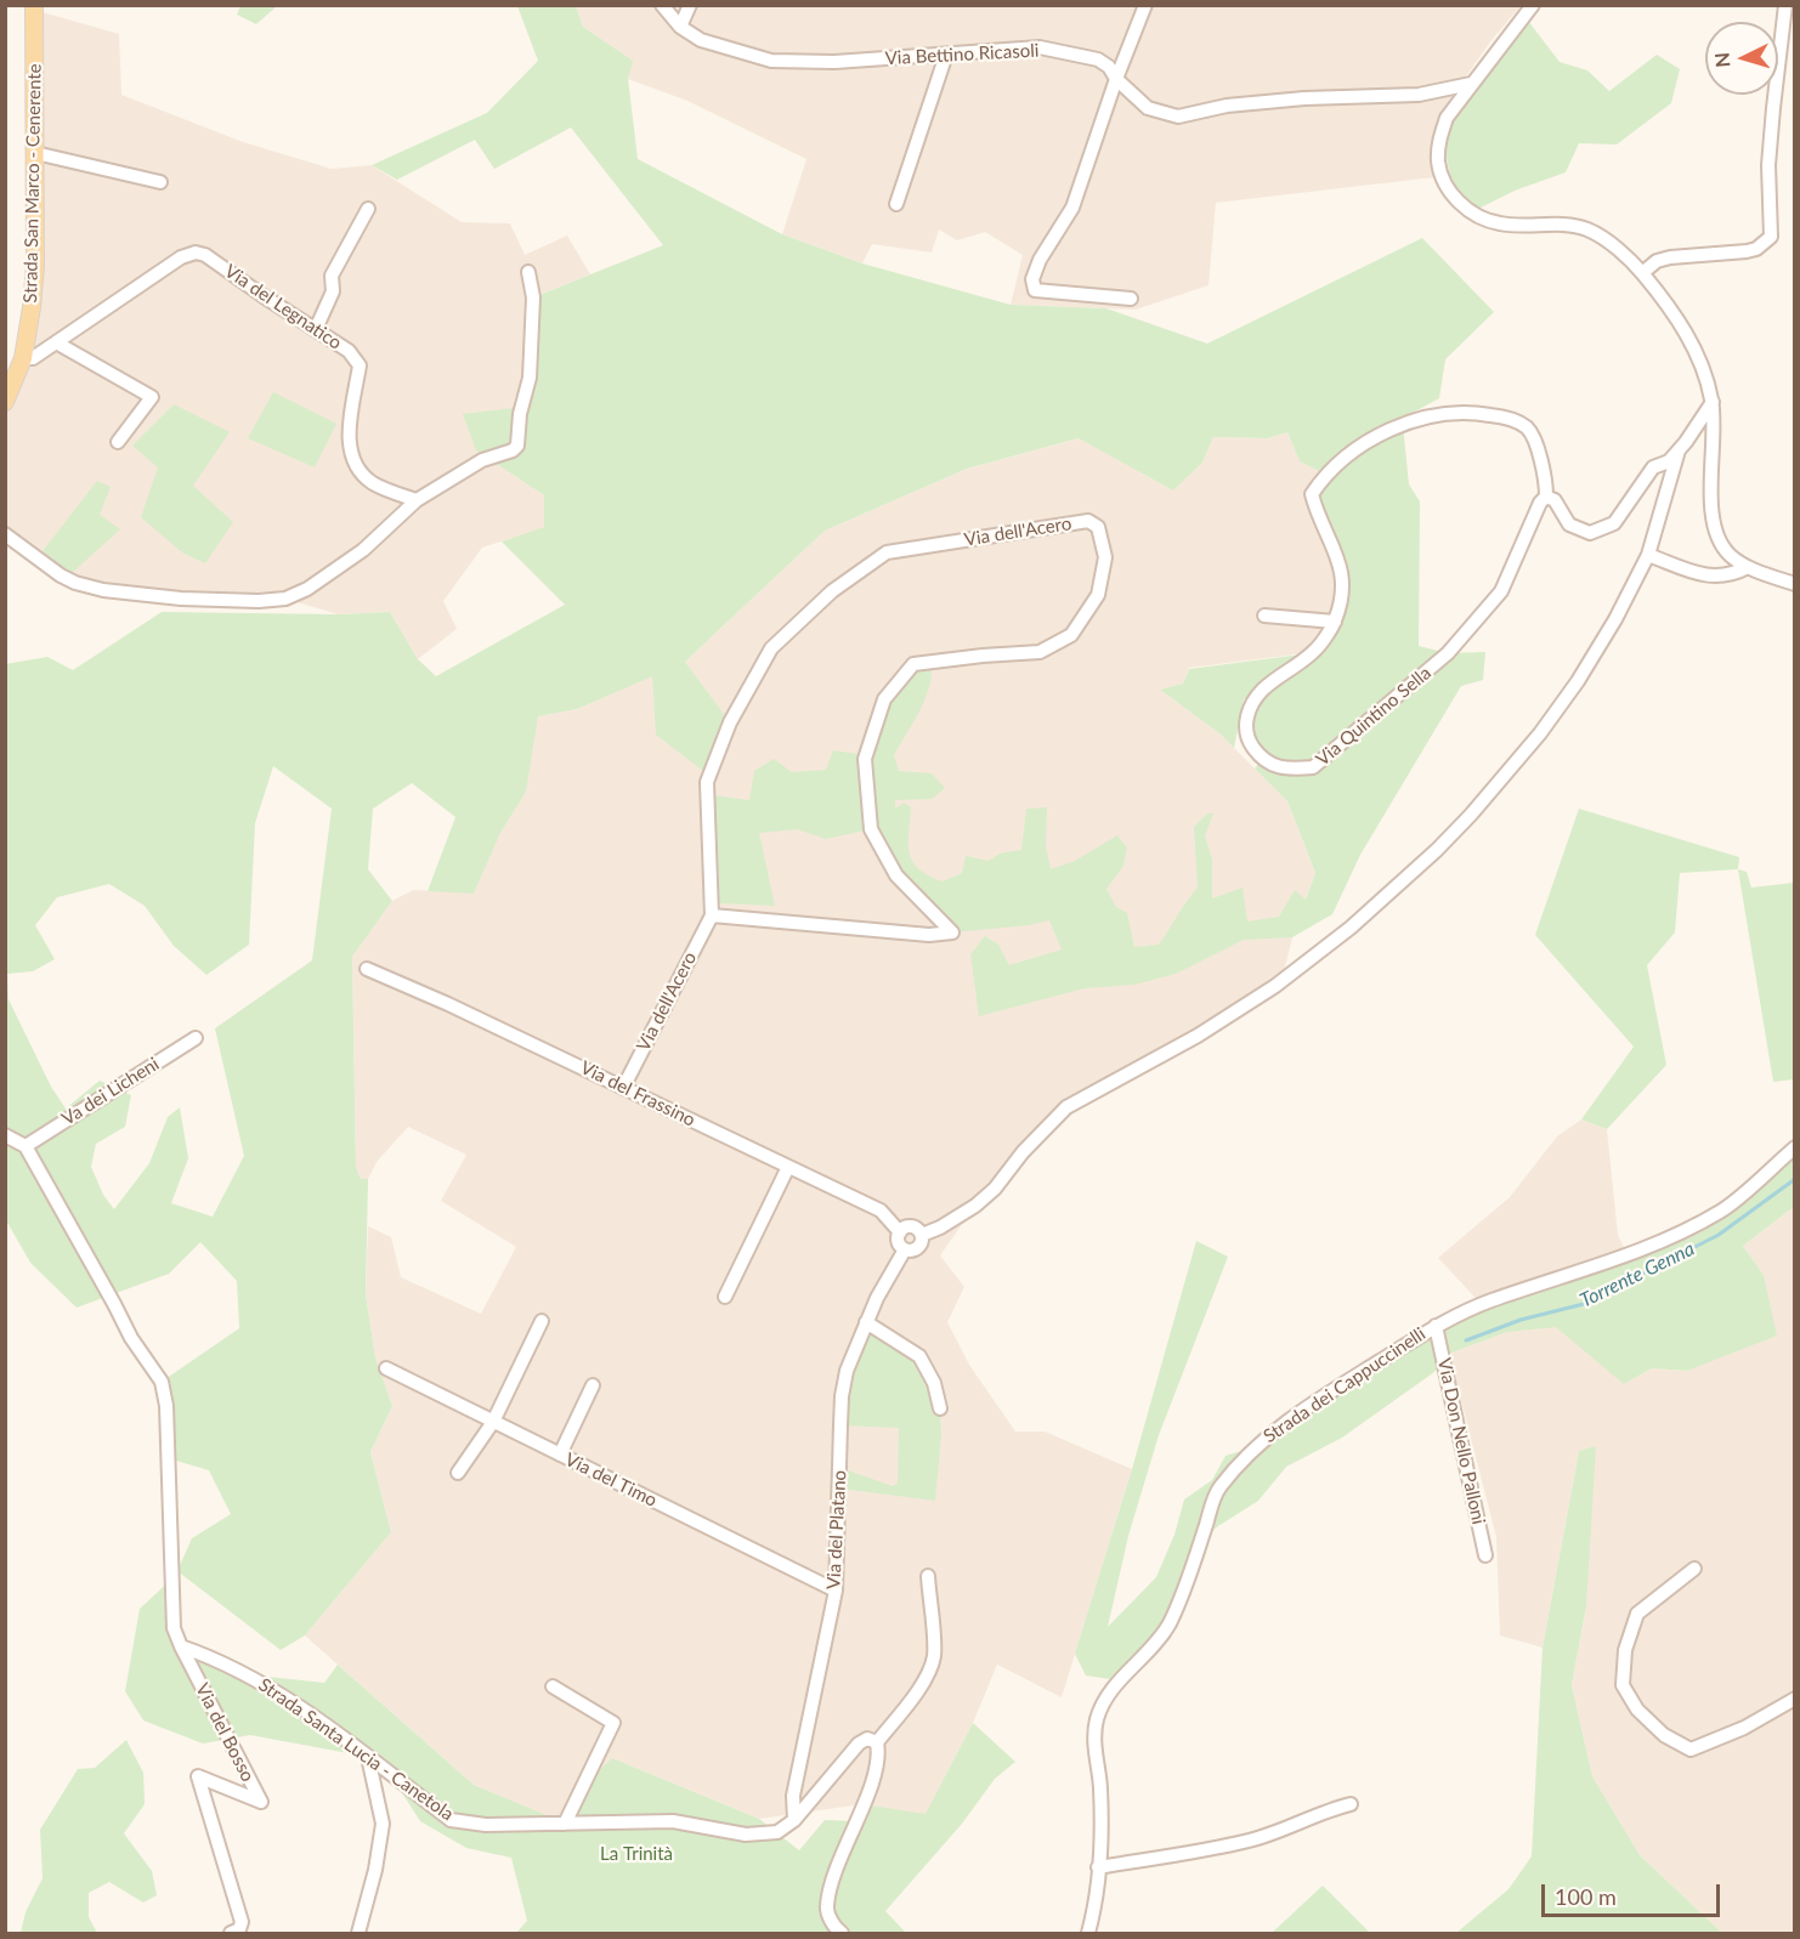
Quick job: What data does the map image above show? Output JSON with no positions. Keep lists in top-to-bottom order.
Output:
{
  "streets": {
    "main road": ["Strada San Marco - Cenerente"],
    "street": [
      "Via Bettino Ricasoli",
      "Via del Legnatico",
      "Via dell'Acero",
      "Via Quintino Sella",
      "Va dei Licheni",
      "Via del Frassino",
      "Strada dei Cappuccinelli",
      "Via Don Nello Palloni",
      "Via del Timo",
      "Via del Platano",
      "Via del Bosso",
      "Strada Santa Lucia - Canetola"
    ]
  },
  "crossings": [
    ["Strada San Marco - Cenerente", "Via del Legnatico"],
    ["Via dell'Acero", "Via del Frassino"],
    ["Via del Frassino", "Via del Platano"],
    ["Strada dei Cappuccinelli", "Via Don Nello Palloni"],
    ["Via del Timo", "Via del Platano"],
    ["Via del Platano", "Strada Santa Lucia - Canetola"],
    ["Via del Bosso", "Strada Santa Lucia - Canetola"]
  ],
  "water": ["Torrente Genna"],
  "parks": ["La Trinità"],
  "scale_bar": "100 m",
  "north": "left"
}
